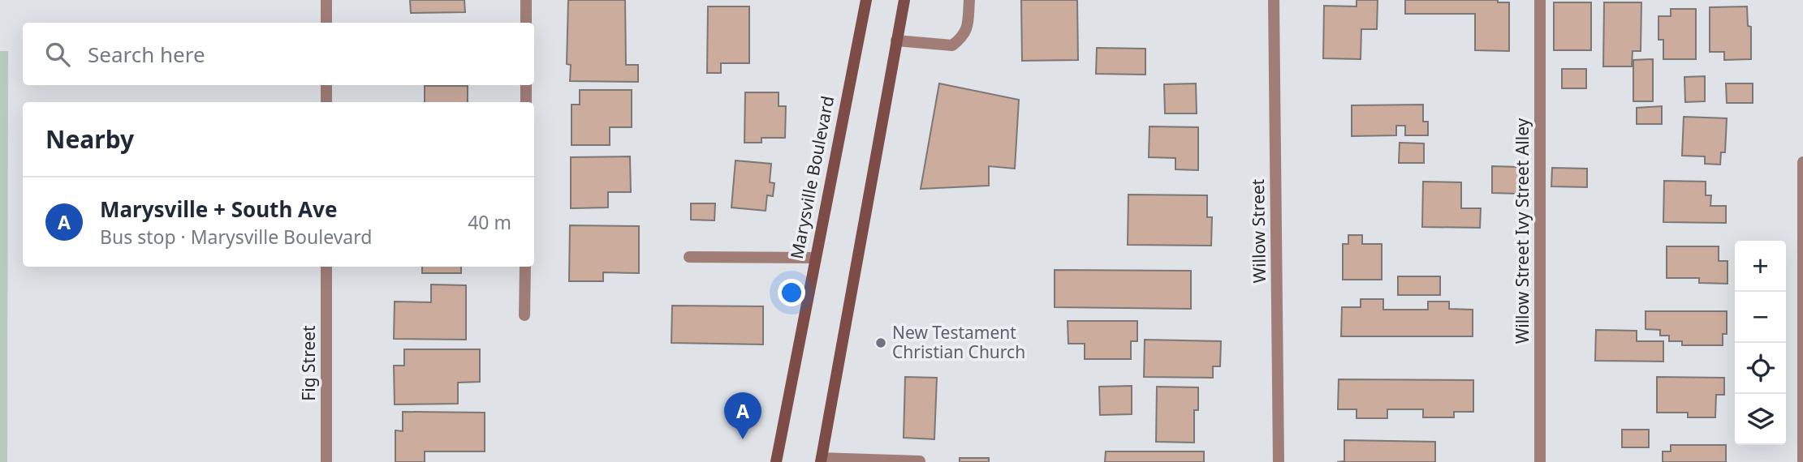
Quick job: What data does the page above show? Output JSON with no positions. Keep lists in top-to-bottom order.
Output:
{
  "streets": {
    "main road": ["Marysville Boulevard"],
    "street": ["Willow Street", "Willow Street Ivy Street Alley", "Fig Street"]
  },
  "places": ["New Testament Christian Church"],
  "page": {
    "search": "Search here",
    "heading": "Nearby",
    "list": [
      {
        "mark": "A",
        "name": "Marysville + South Ave",
        "note": "Bus stop · Marysville Boulevard",
        "value": "40 m"
      }
    ],
    "map_buttons": ["+", "−"],
    "pins": "A"
  }
}
